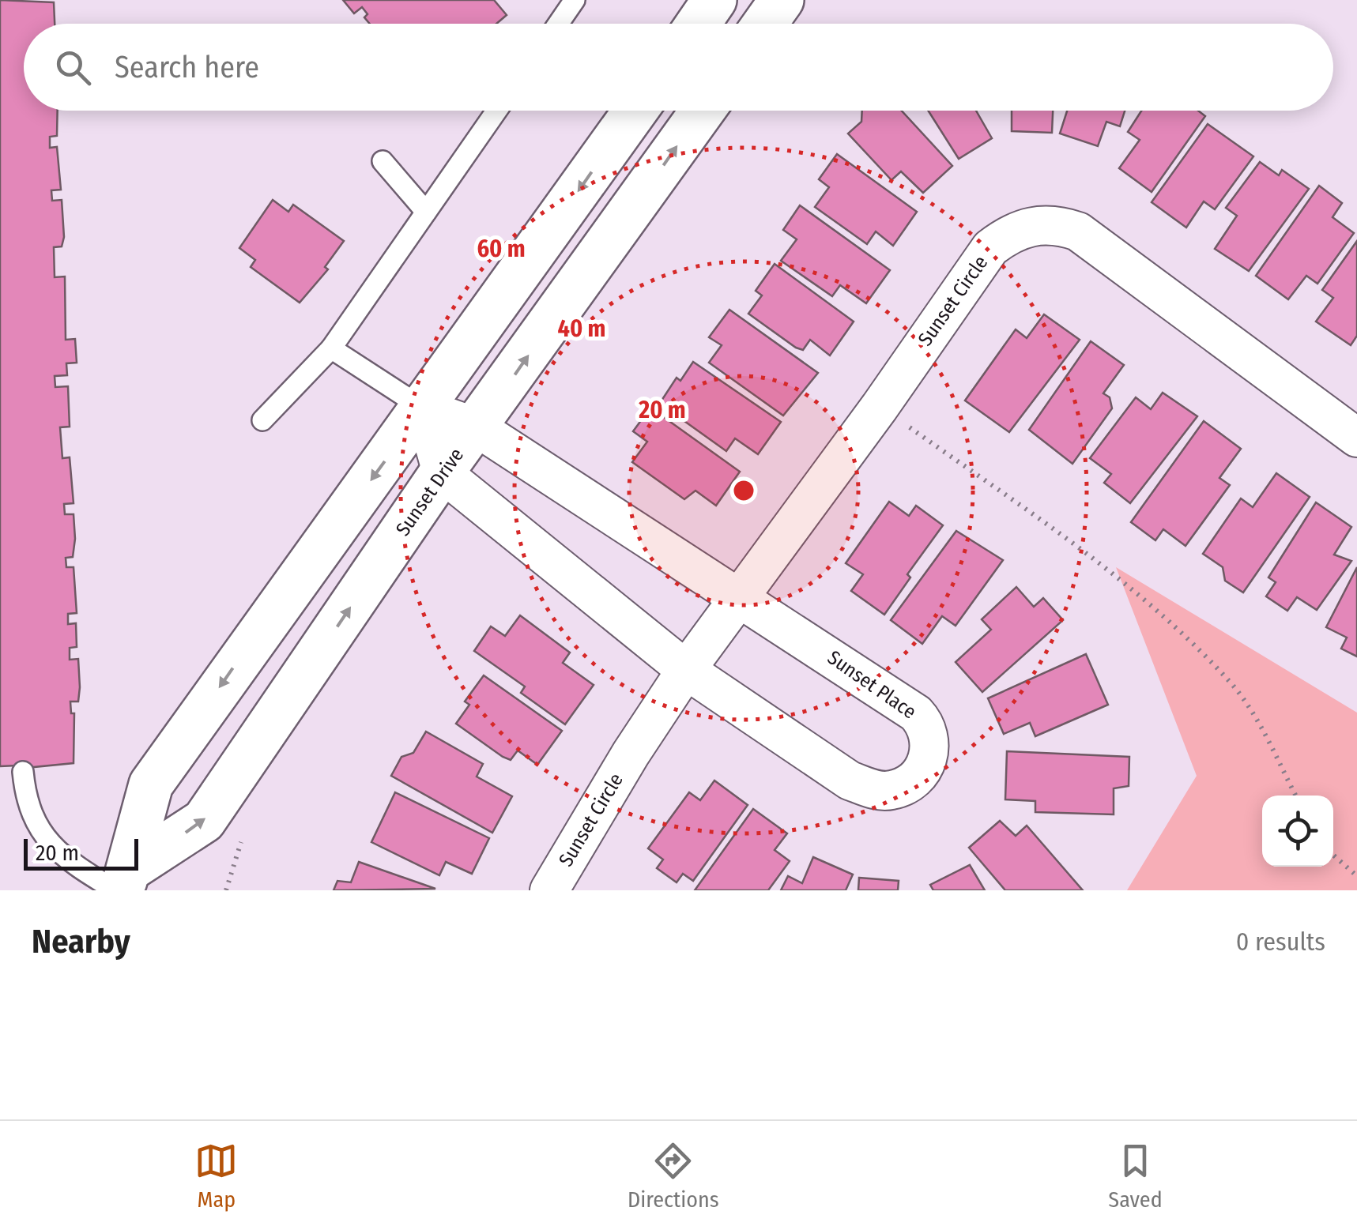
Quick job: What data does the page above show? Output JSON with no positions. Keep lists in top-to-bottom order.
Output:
{
  "streets": {
    "street": ["Sunset Circle", "Sunset Drive", "Sunset Place"]
  },
  "crossings": [
    ["Sunset Circle", "Sunset Place"]
  ],
  "scale_bar": "20 m",
  "page": {
    "search": "Search here",
    "scale": "20 m",
    "heading": ["Nearby", "0 results"],
    "nav": ["Map", "Directions", "Saved"]
  },
  "rings": ["60 m", "40 m", "20 m"]
}
